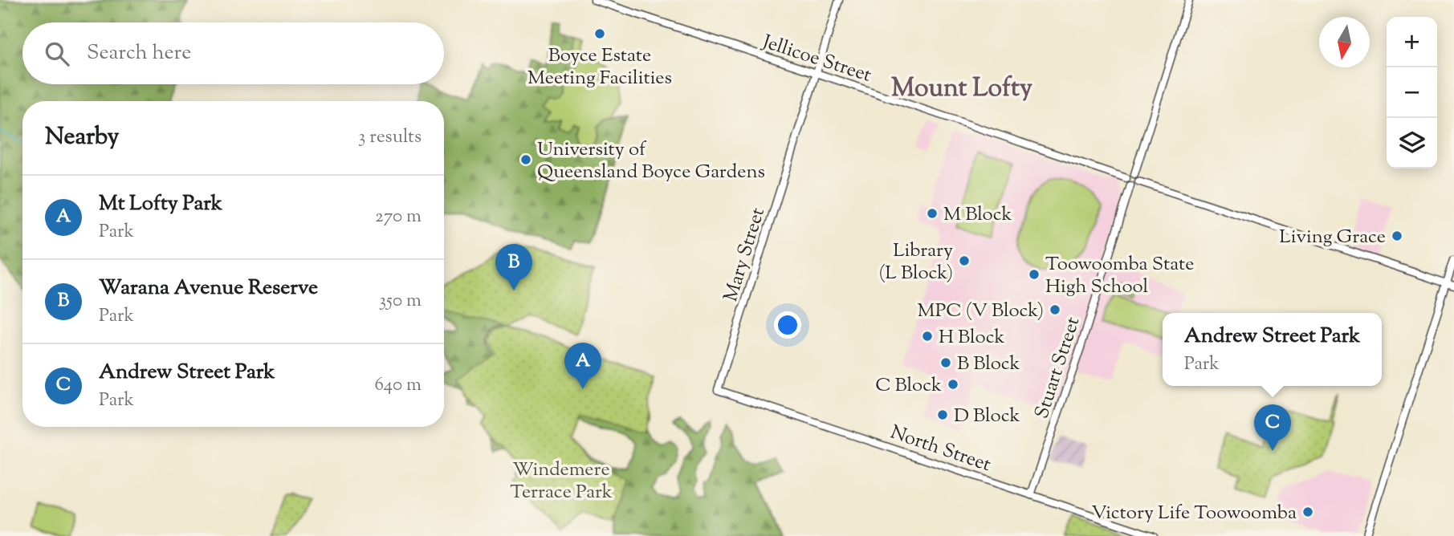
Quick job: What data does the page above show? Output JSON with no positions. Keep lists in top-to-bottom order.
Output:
{
  "streets": {
    "street": [
      "Jellicoe Street",
      "Mary Street",
      "Stuart Street",
      "North Street"
    ]
  },
  "crossings": [
    ["Jellicoe Street", "Mary Street"],
    ["Jellicoe Street", "Stuart Street"],
    ["Mary Street", "North Street"],
    ["Stuart Street", "North Street"]
  ],
  "districts": ["Mount Lofty"],
  "parks": ["Windemere Terrace Park"],
  "places": [
    "Boyce Estate Meeting Facilities",
    "University of Queensland Boyce Gardens",
    "M Block",
    "Living Grace",
    "Library (L Block)",
    "Toowoomba State High School",
    "MPC (V Block)",
    "H Block",
    "B Block",
    "C Block",
    "D Block",
    "Victory Life Toowoomba"
  ],
  "north": "bottom",
  "page": {
    "map_buttons": ["+", "−"],
    "search": "Search here",
    "heading": ["Nearby", "3 results"],
    "list": [
      {
        "mark": "A",
        "name": "Mt Lofty Park",
        "note": "Park",
        "value": "270 m"
      },
      {
        "mark": "B",
        "name": "Warana Avenue Reserve",
        "note": "Park",
        "value": "350 m"
      },
      {
        "mark": "C",
        "name": "Andrew Street Park",
        "note": "Park",
        "value": "640 m"
      }
    ],
    "pins": ["B", "A", "C"],
    "popup": ["Andrew Street Park", "Park"]
  }
}
